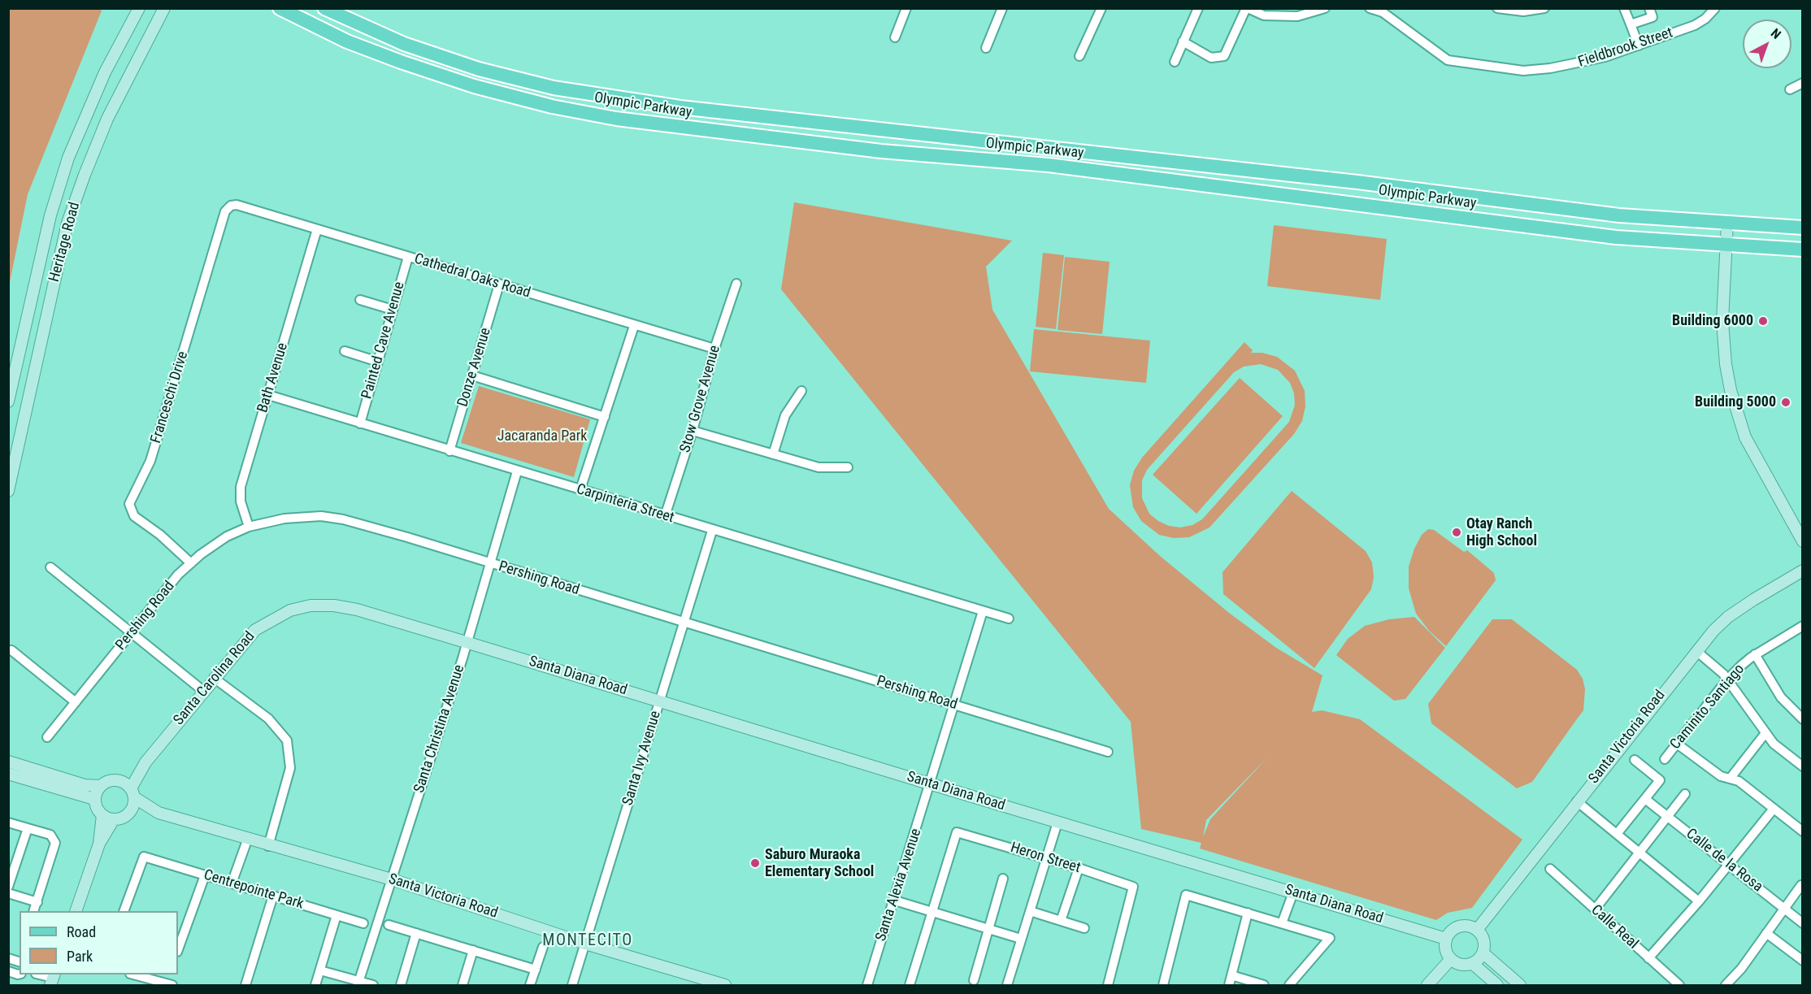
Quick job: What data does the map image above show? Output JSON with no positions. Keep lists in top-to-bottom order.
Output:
{
  "streets": {
    "main road": ["Olympic Parkway"],
    "street": [
      "Fieldbrook Street",
      "Heritage Road",
      "Cathedral Oaks Road",
      "Painted Cave Avenue",
      "Donze Avenue",
      "Bath Avenue",
      "Franceschi Drive",
      "Stow Grove Avenue",
      "Carpinteria Street",
      "Pershing Road",
      "Santa Diana Road",
      "Santa Carolina Road",
      "Caminito Santiago",
      "Santa Christina Avenue",
      "Santa Victoria Road",
      "Santa Ivy Avenue",
      "Heron Street",
      "Calle de la Rosa",
      "Santa Alexia Avenue",
      "Centrepointe Park",
      "Calle Real"
    ]
  },
  "crossings": [
    ["Cathedral Oaks Road", "Painted Cave Avenue"],
    ["Cathedral Oaks Road", "Donze Avenue"],
    ["Cathedral Oaks Road", "Bath Avenue"],
    ["Cathedral Oaks Road", "Franceschi Drive"],
    ["Cathedral Oaks Road", "Stow Grove Avenue"],
    ["Painted Cave Avenue", "Carpinteria Street"],
    ["Donze Avenue", "Carpinteria Street"],
    ["Bath Avenue", "Carpinteria Street"],
    ["Bath Avenue", "Pershing Road"],
    ["Franceschi Drive", "Pershing Road"],
    ["Stow Grove Avenue", "Carpinteria Street"],
    ["Carpinteria Street", "Santa Christina Avenue"],
    ["Carpinteria Street", "Santa Ivy Avenue"],
    ["Pershing Road", "Santa Christina Avenue"],
    ["Pershing Road", "Santa Ivy Avenue"],
    ["Santa Diana Road", "Santa Carolina Road"],
    ["Santa Diana Road", "Santa Christina Avenue"],
    ["Santa Diana Road", "Santa Victoria Road"],
    ["Santa Diana Road", "Santa Ivy Avenue"],
    ["Santa Diana Road", "Santa Alexia Avenue"],
    ["Santa Carolina Road", "Santa Christina Avenue"],
    ["Santa Carolina Road", "Santa Victoria Road"],
    ["Santa Christina Avenue", "Santa Victoria Road"],
    ["Santa Victoria Road", "Santa Ivy Avenue"]
  ],
  "districts": ["MONTECITO"],
  "parks": ["Jacaranda Park"],
  "places": [
    "Building 6000",
    "Building 5000",
    "Otay Ranch High School",
    "Saburo Muraoka Elementary School"
  ],
  "legend": ["Road", "Park"],
  "north": "top right"
}
